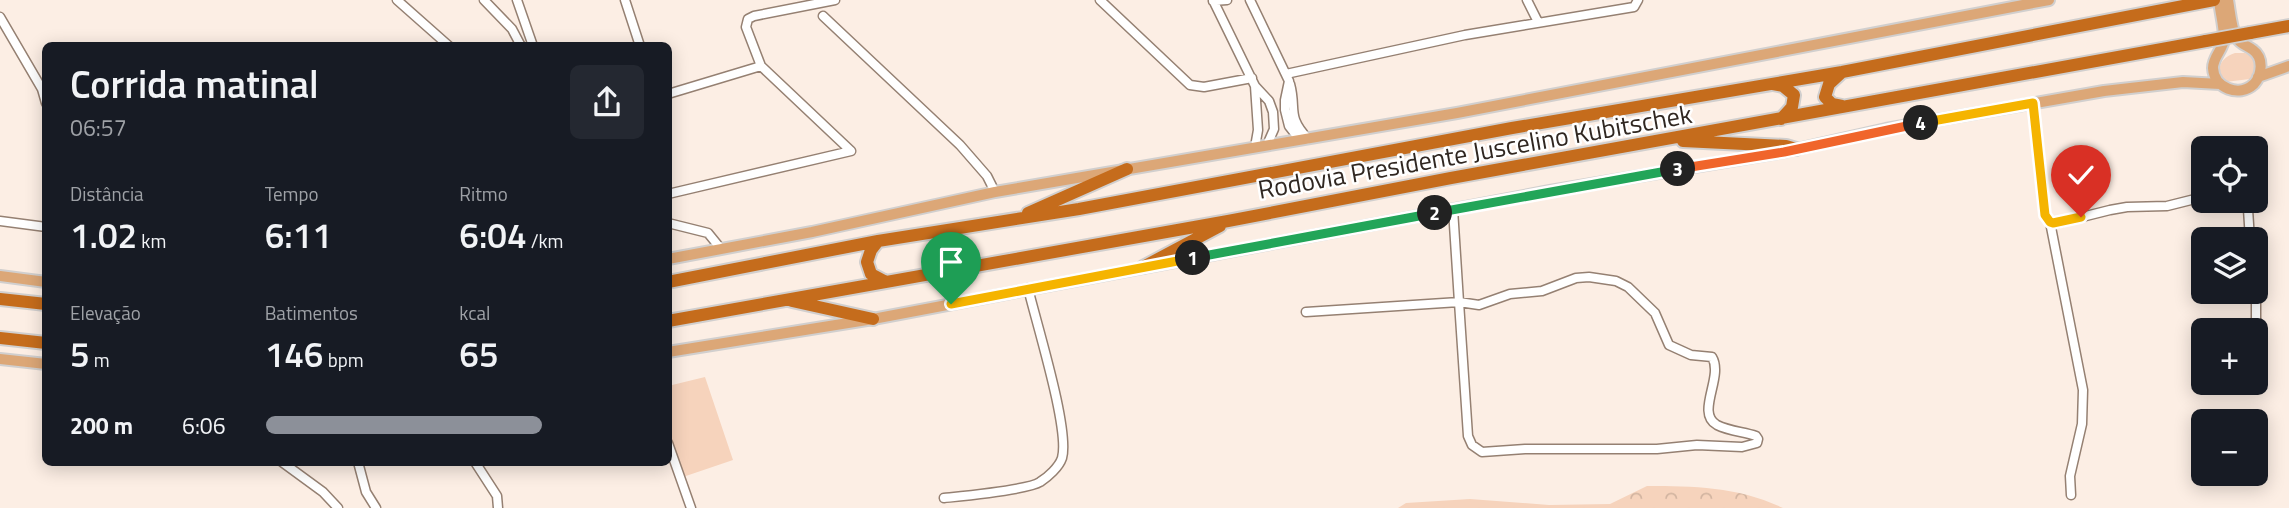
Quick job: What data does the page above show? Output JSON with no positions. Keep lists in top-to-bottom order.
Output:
{
  "streets": {
    "highway": ["Rodovia Presidente Juscelino Kubitschek"]
  },
  "page": {
    "heading": ["Corrida matinal", "06:57"],
    "pins": [
      "4",
      "3",
      "2",
      "1"
    ],
    "map_buttons": ["+", "−"],
    "stats": [
      ["Distância", "1.02 km"],
      ["Tempo", "6:11"],
      ["Ritmo", "6:04 /km"],
      ["Elevação", "5 m"],
      ["Batimentos", "146 bpm"],
      ["kcal", "65"]
    ],
    "list": [
      {
        "name": "200 m",
        "note": "6:06"
      }
    ]
  }
}
